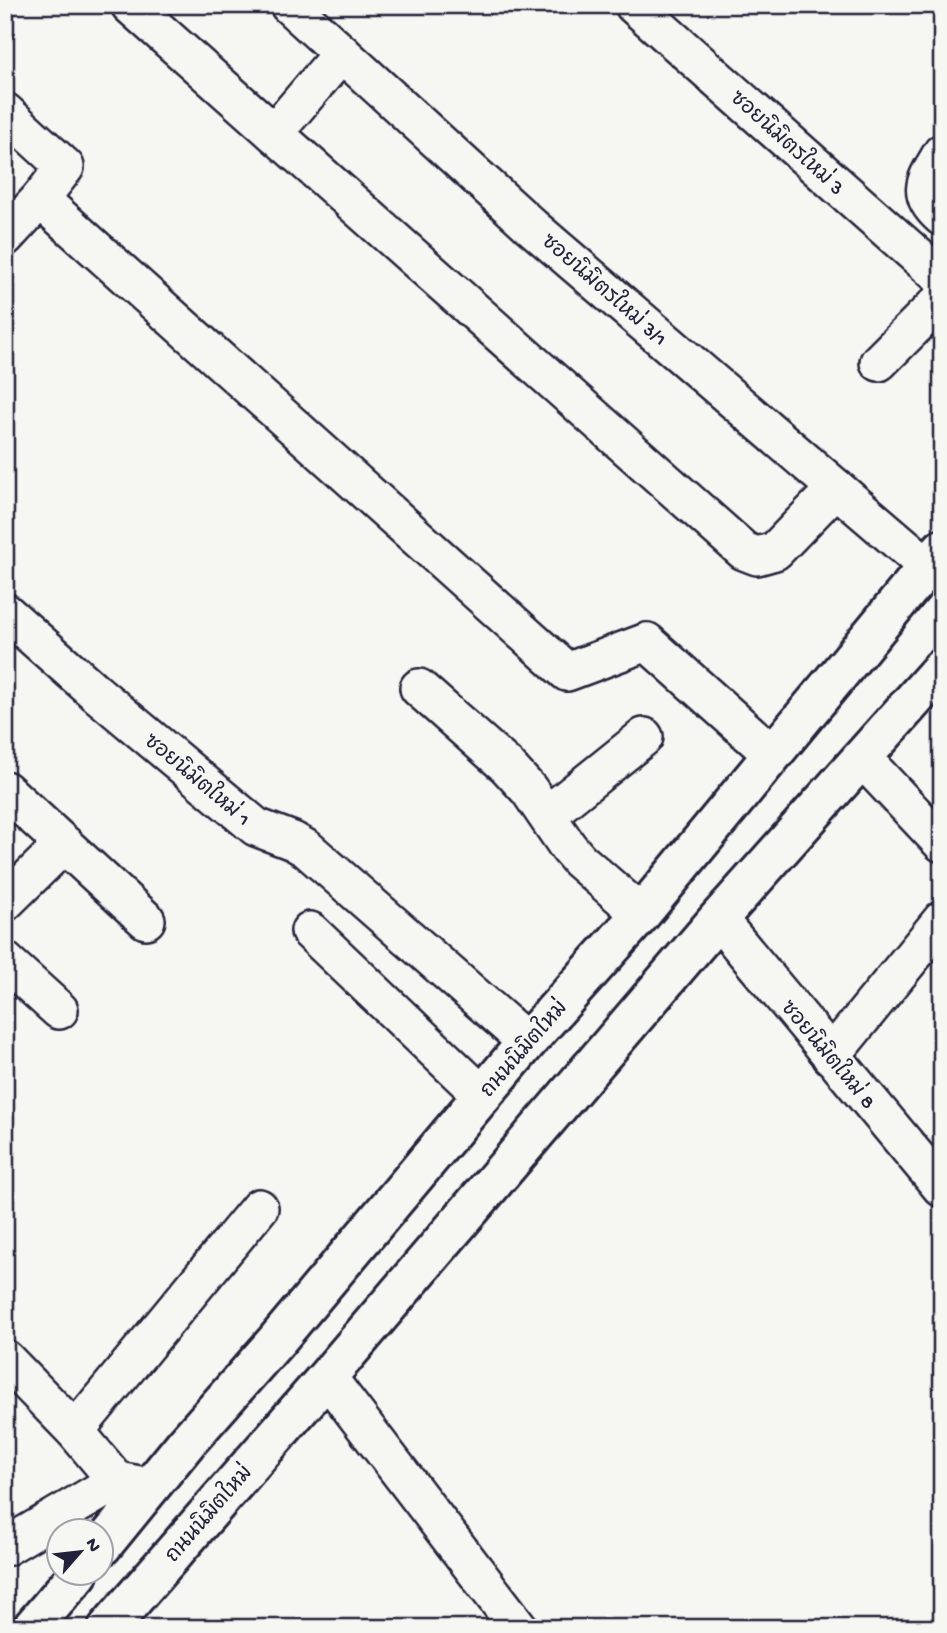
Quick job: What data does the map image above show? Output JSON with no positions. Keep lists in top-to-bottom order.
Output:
{
  "streets": {
    "main road": ["ถนนนิมิตใหม่"],
    "street": [
      "ซอยนิมิตรใหม่ 3",
      "ซอยนิมิตรใหม่ 3/1",
      "ซอยนิมิตใหม่ 1",
      "ซอยนิมิตใหม่ 8"
    ]
  },
  "crossings": [
    ["ซอยนิมิตรใหม่ 3/1", "ถนนนิมิตใหม่"],
    ["ซอยนิมิตใหม่ 1", "ถนนนิมิตใหม่"],
    ["ถนนนิมิตใหม่", "ซอยนิมิตใหม่ 8"]
  ],
  "north": "top right"
}
